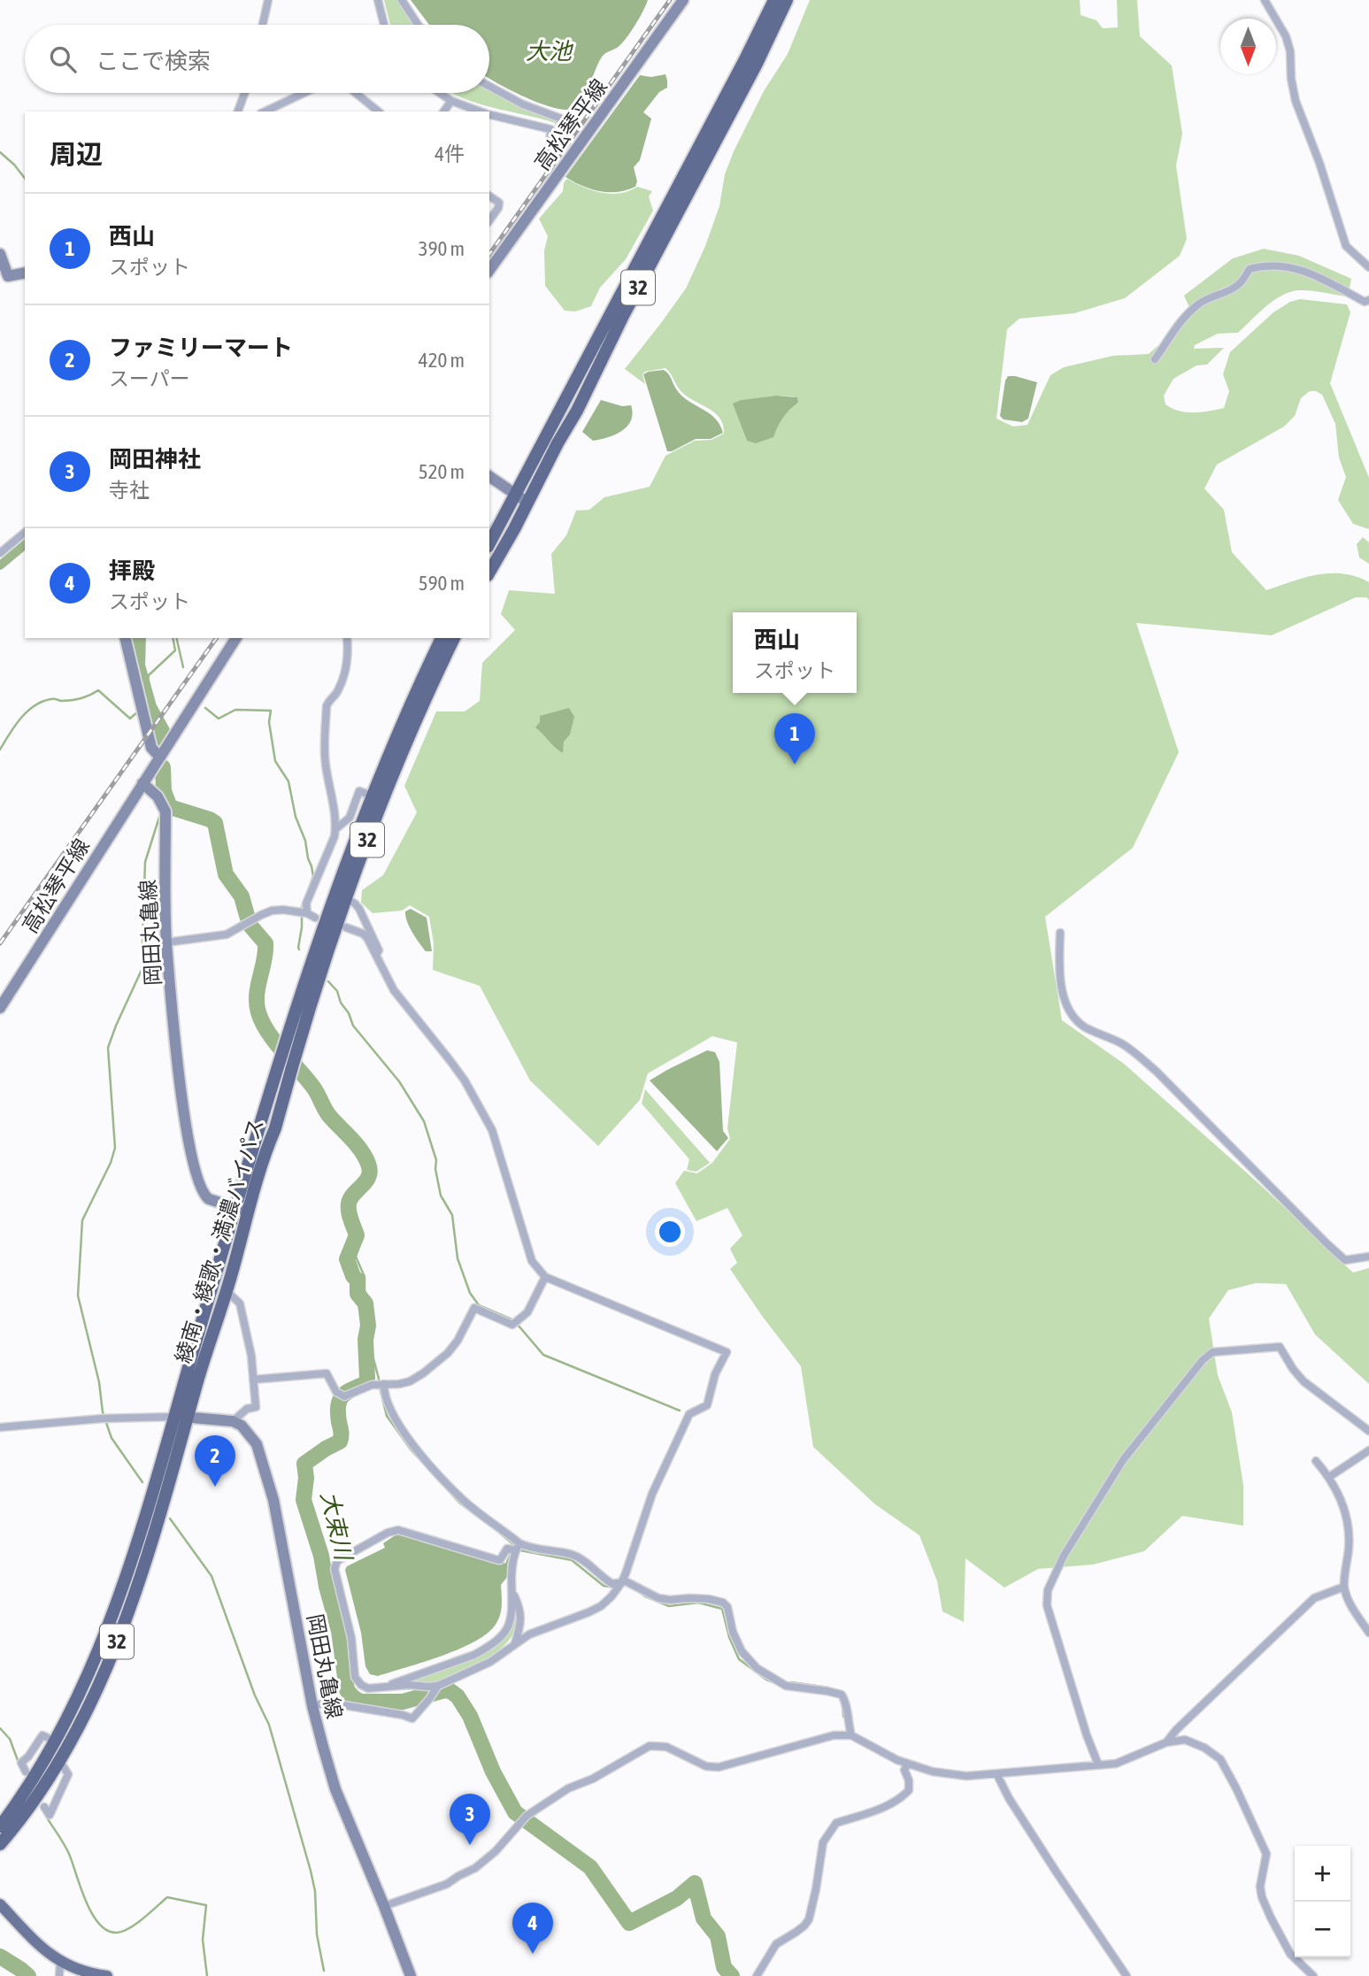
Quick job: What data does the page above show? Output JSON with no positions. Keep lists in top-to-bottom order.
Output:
{
  "streets": {
    "highway": ["32", "綾南・綾歌・満濃バイパス"],
    "main road": ["高松琴平線", "岡田丸亀線"]
  },
  "crossings": [
    ["高松琴平線", "岡田丸亀線"],
    ["岡田丸亀線", "綾南・綾歌・満濃バイパス"]
  ],
  "water": ["大池", "大束川"],
  "north": "bottom",
  "page": {
    "search": "ここで検索",
    "heading": ["周辺", "4件"],
    "list": [
      {
        "mark": "1",
        "name": "西山",
        "note": "スポット",
        "value": "390 m"
      },
      {
        "mark": "2",
        "name": "ファミリーマート",
        "note": "スーパー",
        "value": "420 m"
      },
      {
        "mark": "3",
        "name": "岡田神社",
        "note": "寺社",
        "value": "520 m"
      },
      {
        "mark": "4",
        "name": "拝殿",
        "note": "スポット",
        "value": "590 m"
      }
    ],
    "popup": ["西山", "スポット"],
    "pins": [
      "1",
      "2",
      "3",
      "4"
    ],
    "map_buttons": ["+", "−"]
  }
}
